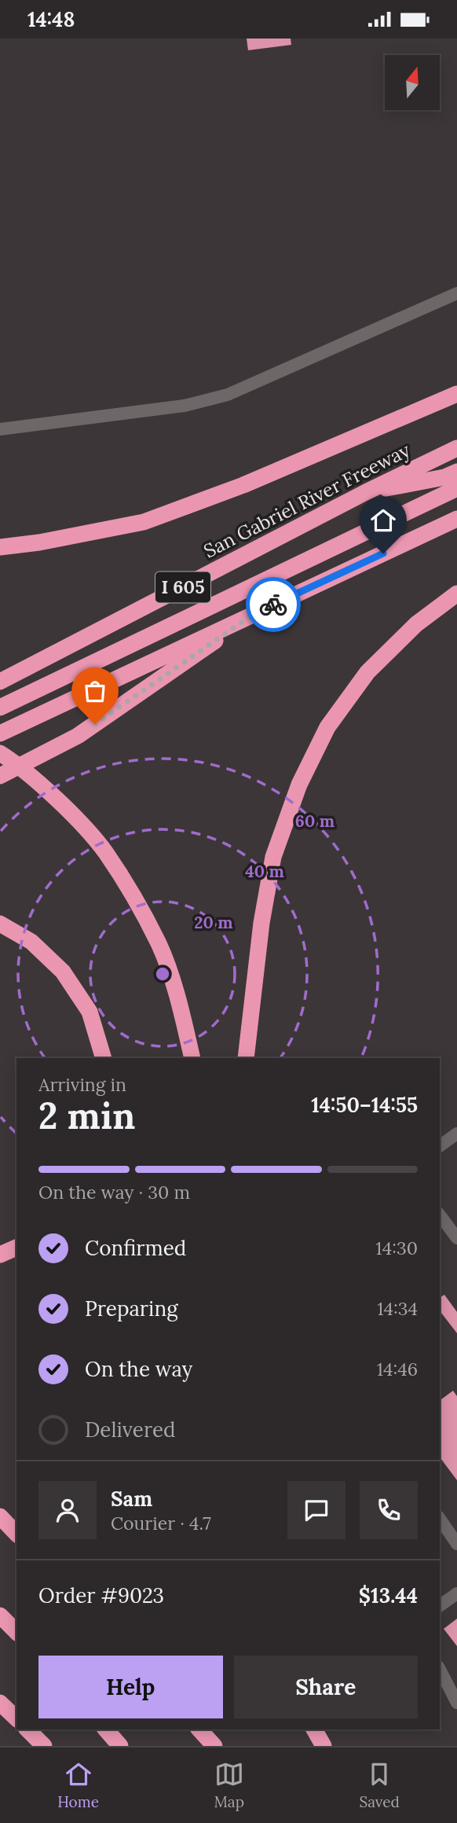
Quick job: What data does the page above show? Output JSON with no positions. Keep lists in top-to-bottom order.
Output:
{
  "streets": {
    "highway": ["San Gabriel River Freeway", "I 605"]
  },
  "north": "top",
  "page": {
    "status": "14:48",
    "heading": ["2 min", "Arriving in", "14:50–14:55"],
    "panel": [
      "Sam",
      "Courier · 4.7",
      "Order #9023",
      "$13.44"
    ],
    "bar": "On the way · 30 m",
    "list": [
      ["Confirmed", "14:30"],
      ["Preparing", "14:34"],
      ["On the way", "14:46"],
      "Delivered"
    ],
    "buttons": ["Help", "Share"],
    "tabs": ["Home", "Map", "Saved"]
  },
  "rings": ["60 m", "40 m", "20 m"]
}
